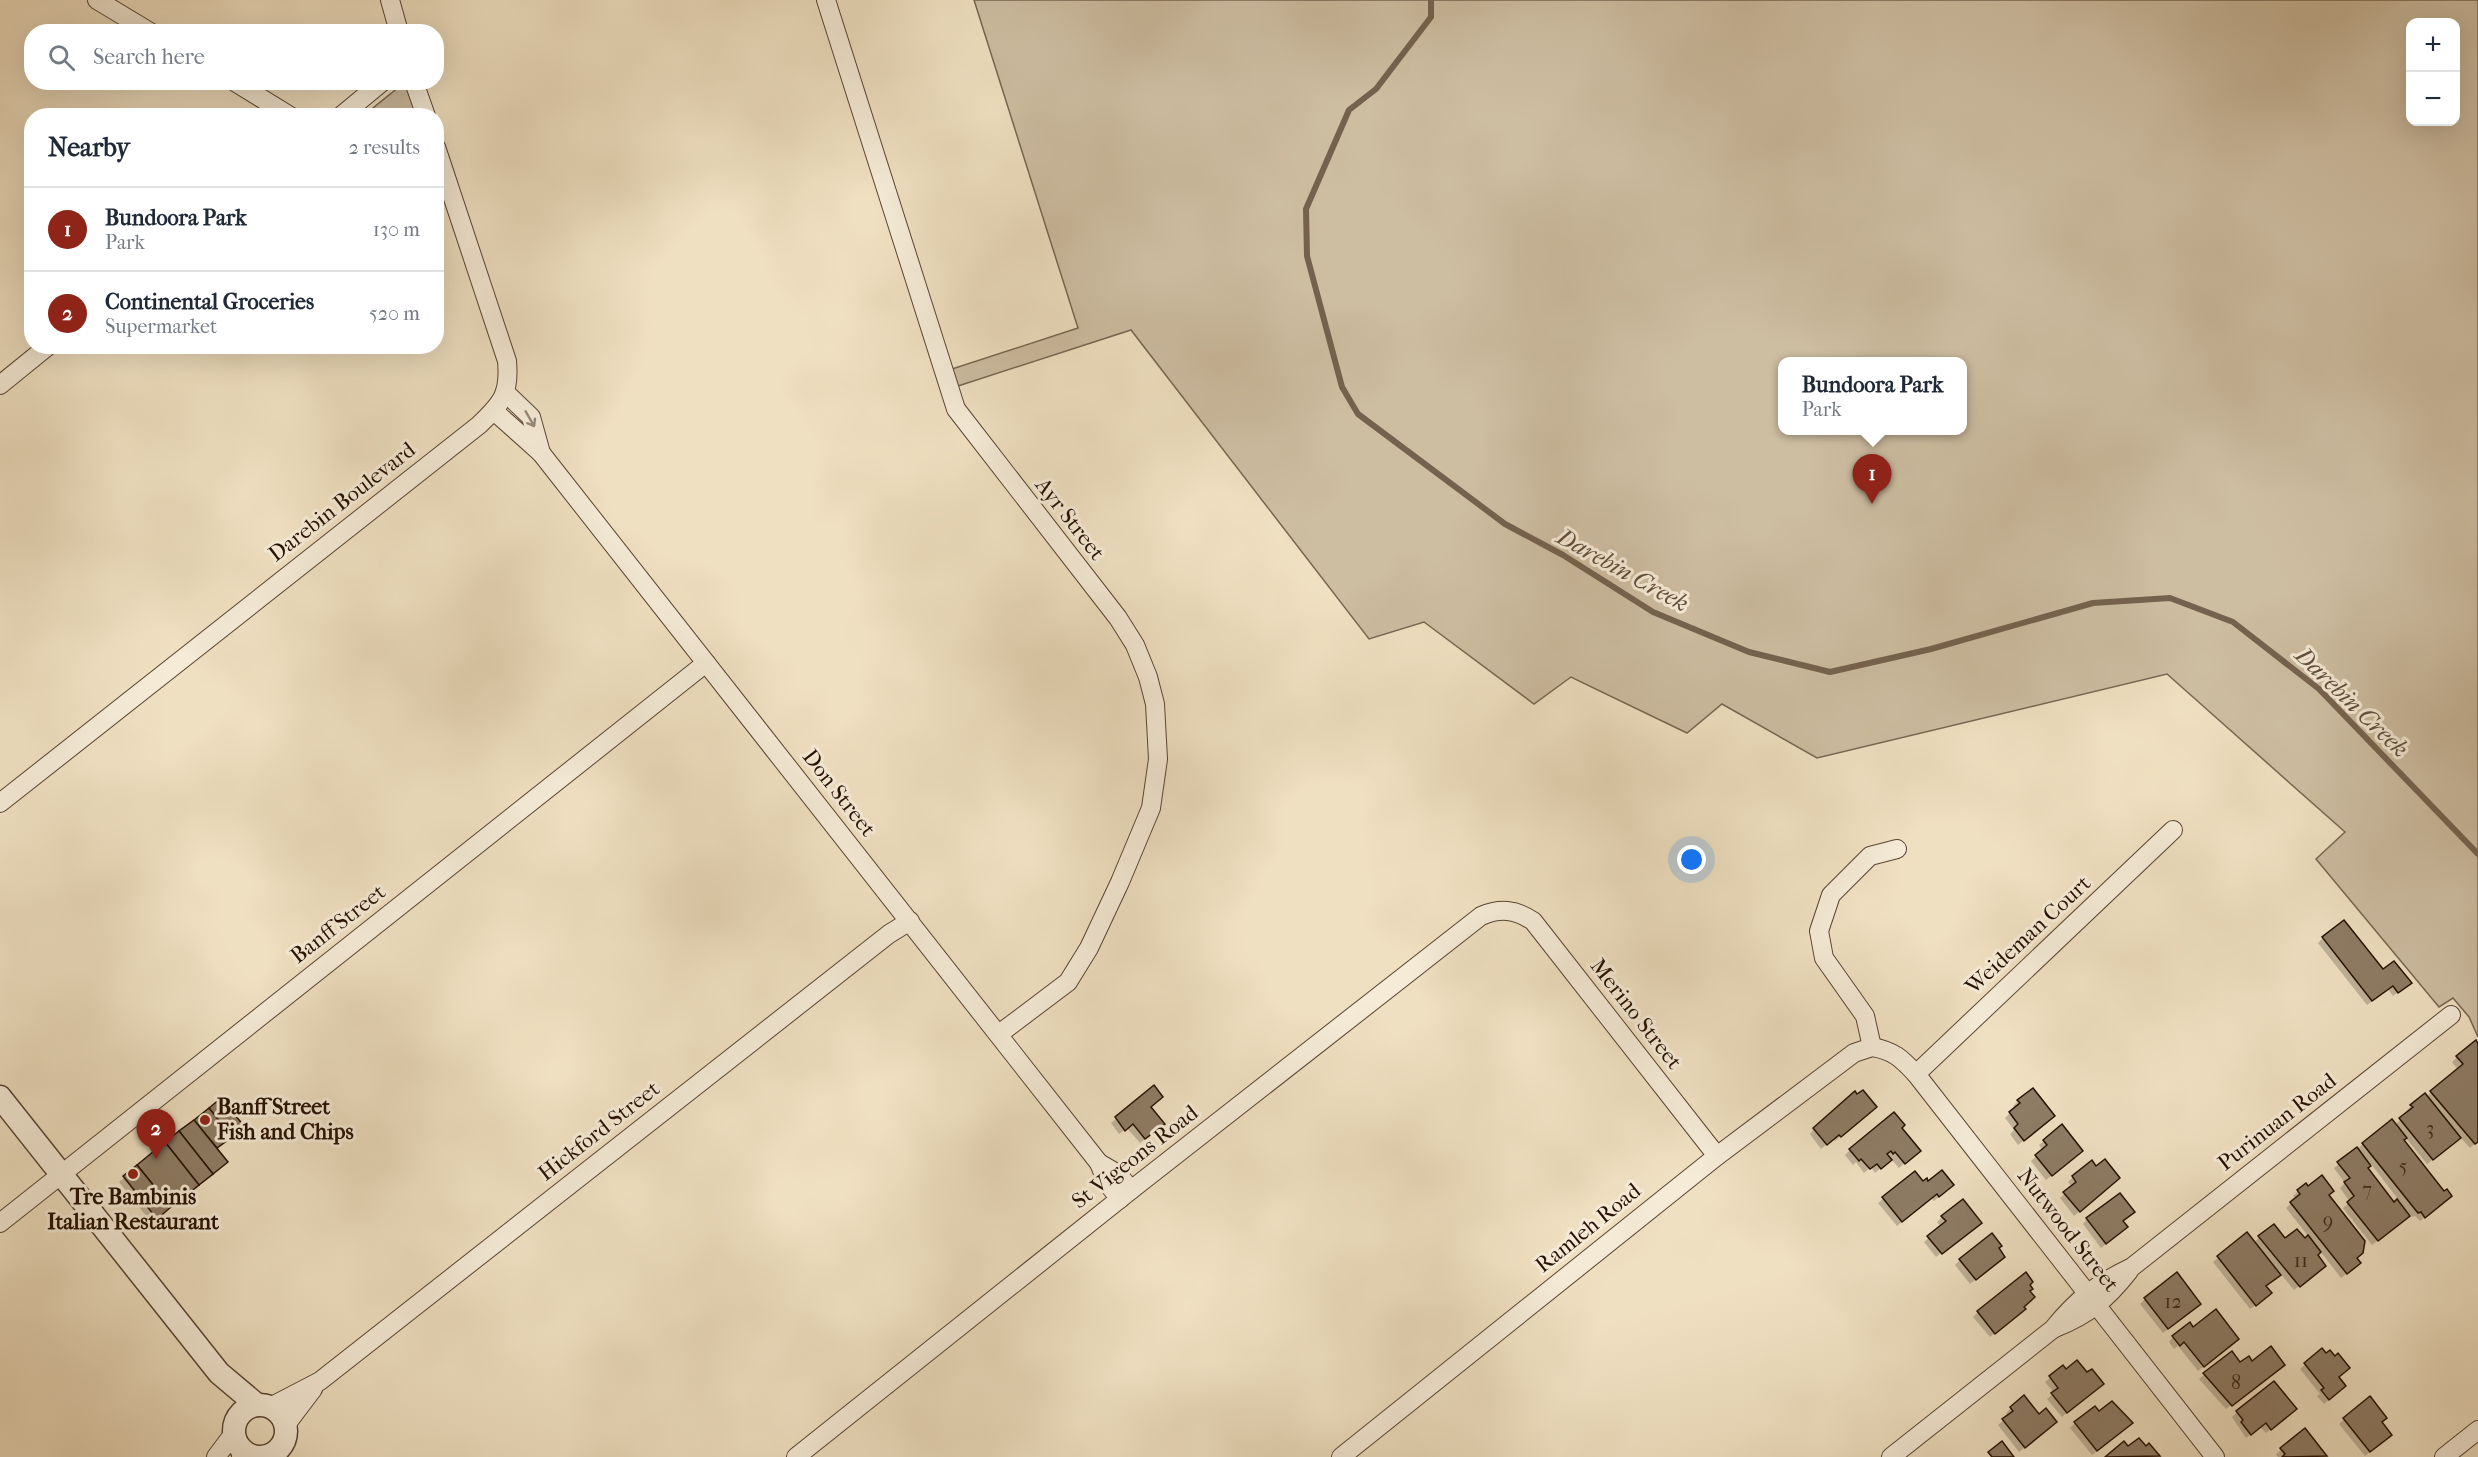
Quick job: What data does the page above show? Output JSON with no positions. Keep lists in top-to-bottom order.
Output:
{
  "streets": {
    "street": [
      "Darebin Boulevard",
      "Ayr Street",
      "Don Street",
      "Banff Street",
      "Weideman Court",
      "Merino Street",
      "Purinuan Road",
      "Hickford Street",
      "St Vigeons Road",
      "Ramleh Road",
      "Nutwood Street"
    ]
  },
  "crossings": [
    ["Darebin Boulevard", "Don Street"],
    ["Ayr Street", "Don Street"],
    ["Don Street", "Banff Street"],
    ["Don Street", "Hickford Street"],
    ["Don Street", "St Vigeons Road"],
    ["Weideman Court", "Nutwood Street"],
    ["Merino Street", "St Vigeons Road"],
    ["Merino Street", "Ramleh Road"],
    ["Purinuan Road", "Nutwood Street"],
    ["Ramleh Road", "Nutwood Street"]
  ],
  "water": ["Darebin Creek"],
  "places": ["Banff Street Fish and Chips", "Tre Bambinis Italian Restaurant"],
  "house_numbers": [
    "3",
    "5",
    "7",
    "9",
    "11",
    "12",
    "8"
  ],
  "page": {
    "map_buttons": ["+", "−"],
    "search": "Search here",
    "heading": ["Nearby", "2 results"],
    "list": [
      {
        "mark": "1",
        "name": "Bundoora Park",
        "note": "Park",
        "value": "130 m"
      },
      {
        "mark": "2",
        "name": "Continental Groceries",
        "note": "Supermarket",
        "value": "520 m"
      }
    ],
    "popup": ["Bundoora Park", "Park"],
    "pins": ["1", "2"]
  }
}
